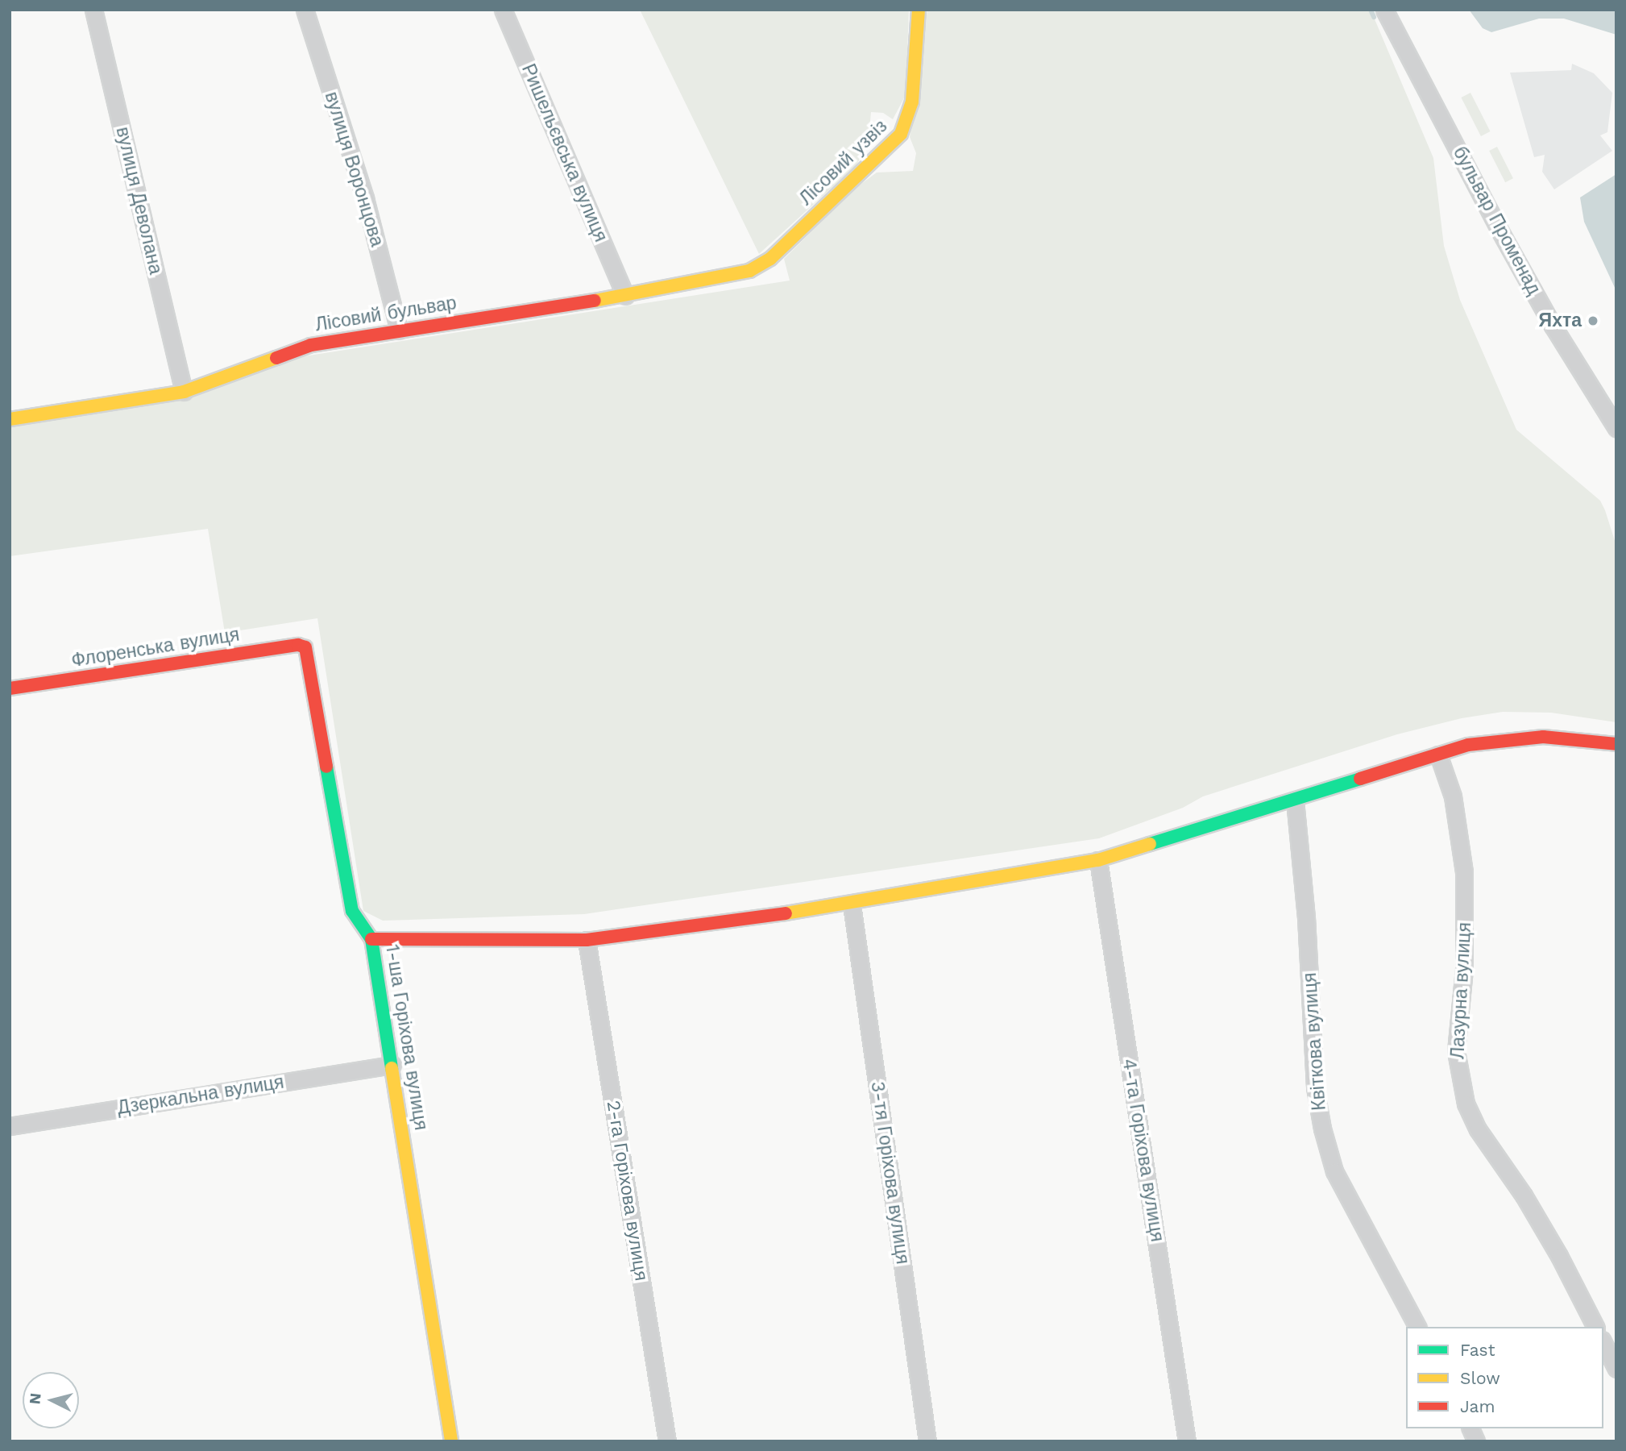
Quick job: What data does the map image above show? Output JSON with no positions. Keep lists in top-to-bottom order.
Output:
{
  "streets": {
    "street": [
      "Ришельєвська вулиця",
      "Лісовий узвіз",
      "вулиця Воронцова",
      "вулиця Деволана",
      "бульвар Променад",
      "Лісовий бульвар",
      "Флоренська вулиця",
      "Лазурна вулиця",
      "1-ша Горіхова вулиця",
      "Квіткова вулиця",
      "Дзеркальна вулиця",
      "4-та Горіхова вулиця",
      "3-тя Горіхова вулиця",
      "2-га Горіхова вулиця"
    ]
  },
  "crossings": [
    ["Ришельєвська вулиця", "Лісовий бульвар"],
    ["Лісовий узвіз", "Лісовий бульвар"],
    ["вулиця Воронцова", "Лісовий бульвар"],
    ["вулиця Деволана", "Лісовий бульвар"],
    ["Флоренська вулиця", "1-ша Горіхова вулиця"],
    ["1-ша Горіхова вулиця", "Дзеркальна вулиця"]
  ],
  "places": ["Яхта"],
  "legend": ["Fast", "Slow", "Jam"],
  "north": "left"
}
